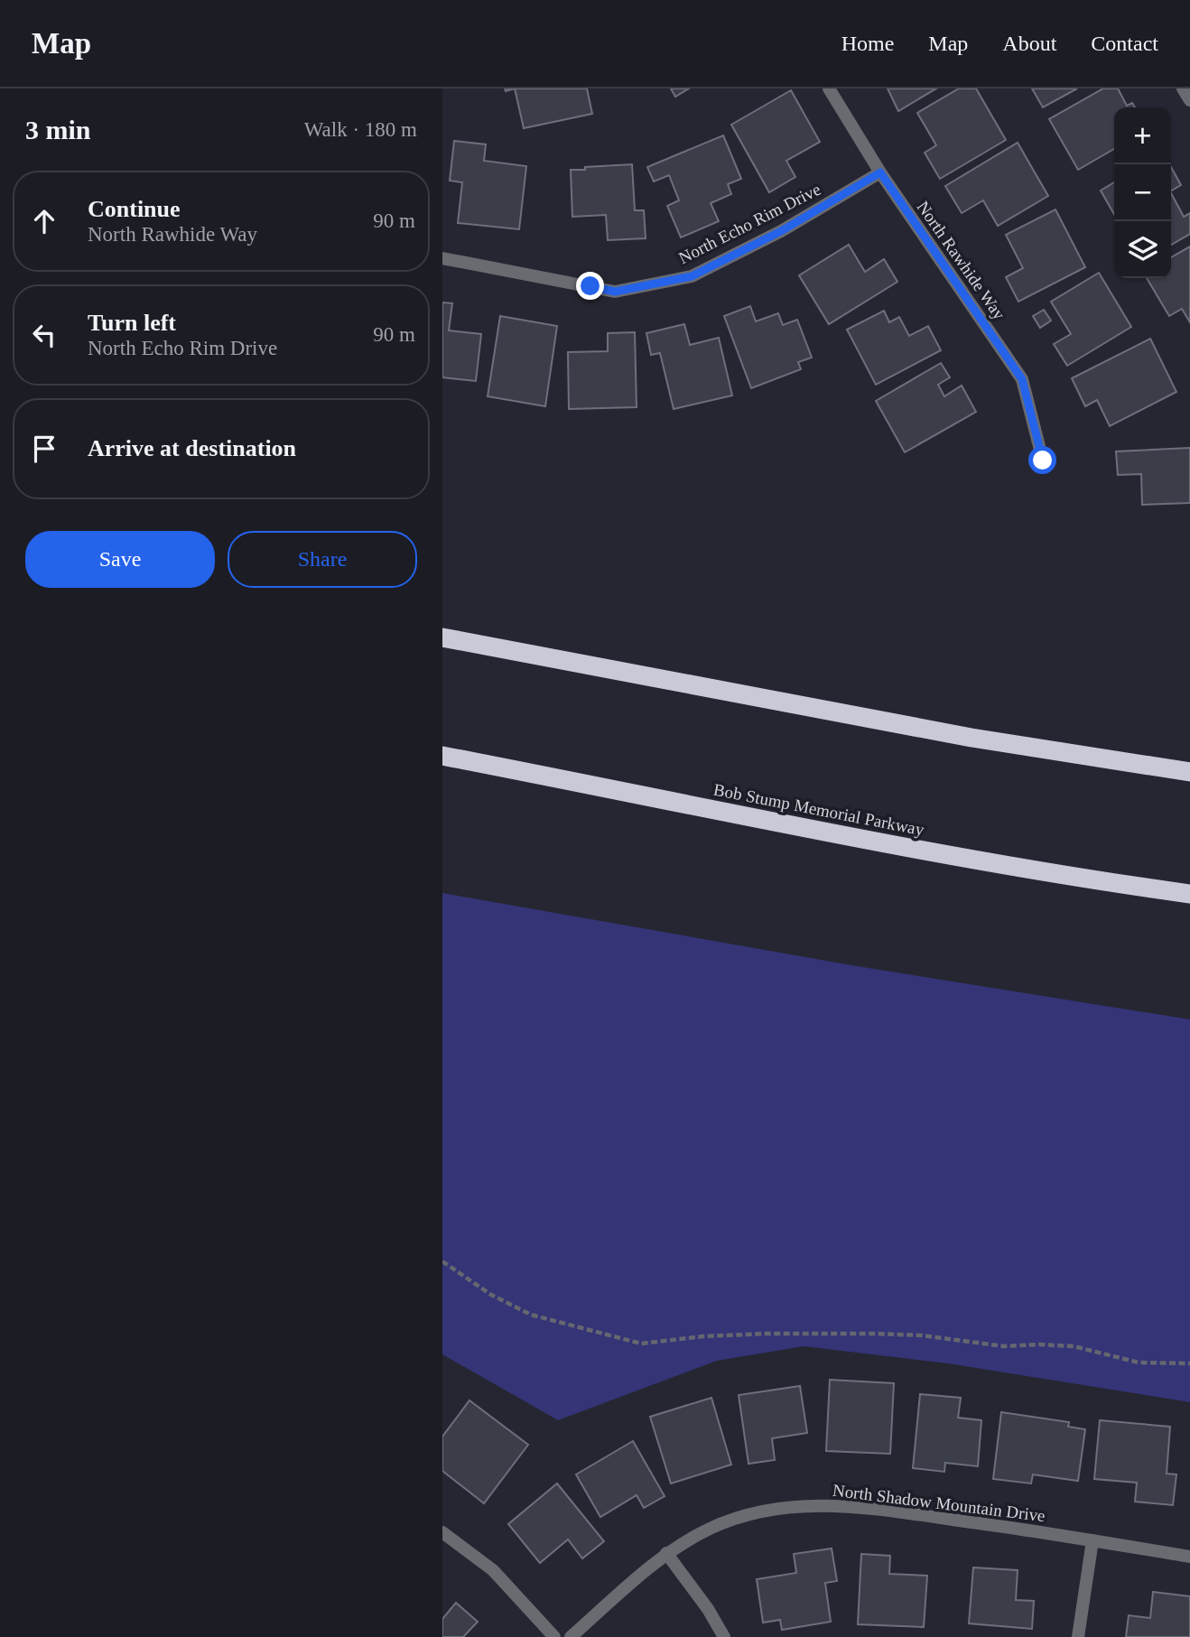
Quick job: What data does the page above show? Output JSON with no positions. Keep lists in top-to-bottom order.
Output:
{
  "streets": {
    "highway": ["Bob Stump Memorial Parkway"],
    "street": ["North Echo Rim Drive", "North Rawhide Way", "North Shadow Mountain Drive"]
  },
  "crossings": [
    ["North Echo Rim Drive", "North Rawhide Way"]
  ],
  "page": {
    "header": "Map",
    "nav": [
      "Home",
      "Map",
      "About",
      "Contact"
    ],
    "heading": ["3 min", "Walk · 180 m"],
    "map_buttons": ["+", "−"],
    "list": [
      ["Continue", "North Rawhide Way", "90 m"],
      ["Turn left", "North Echo Rim Drive", "90 m"],
      "Arrive at destination"
    ],
    "buttons": ["Save", "Share"]
  }
}
